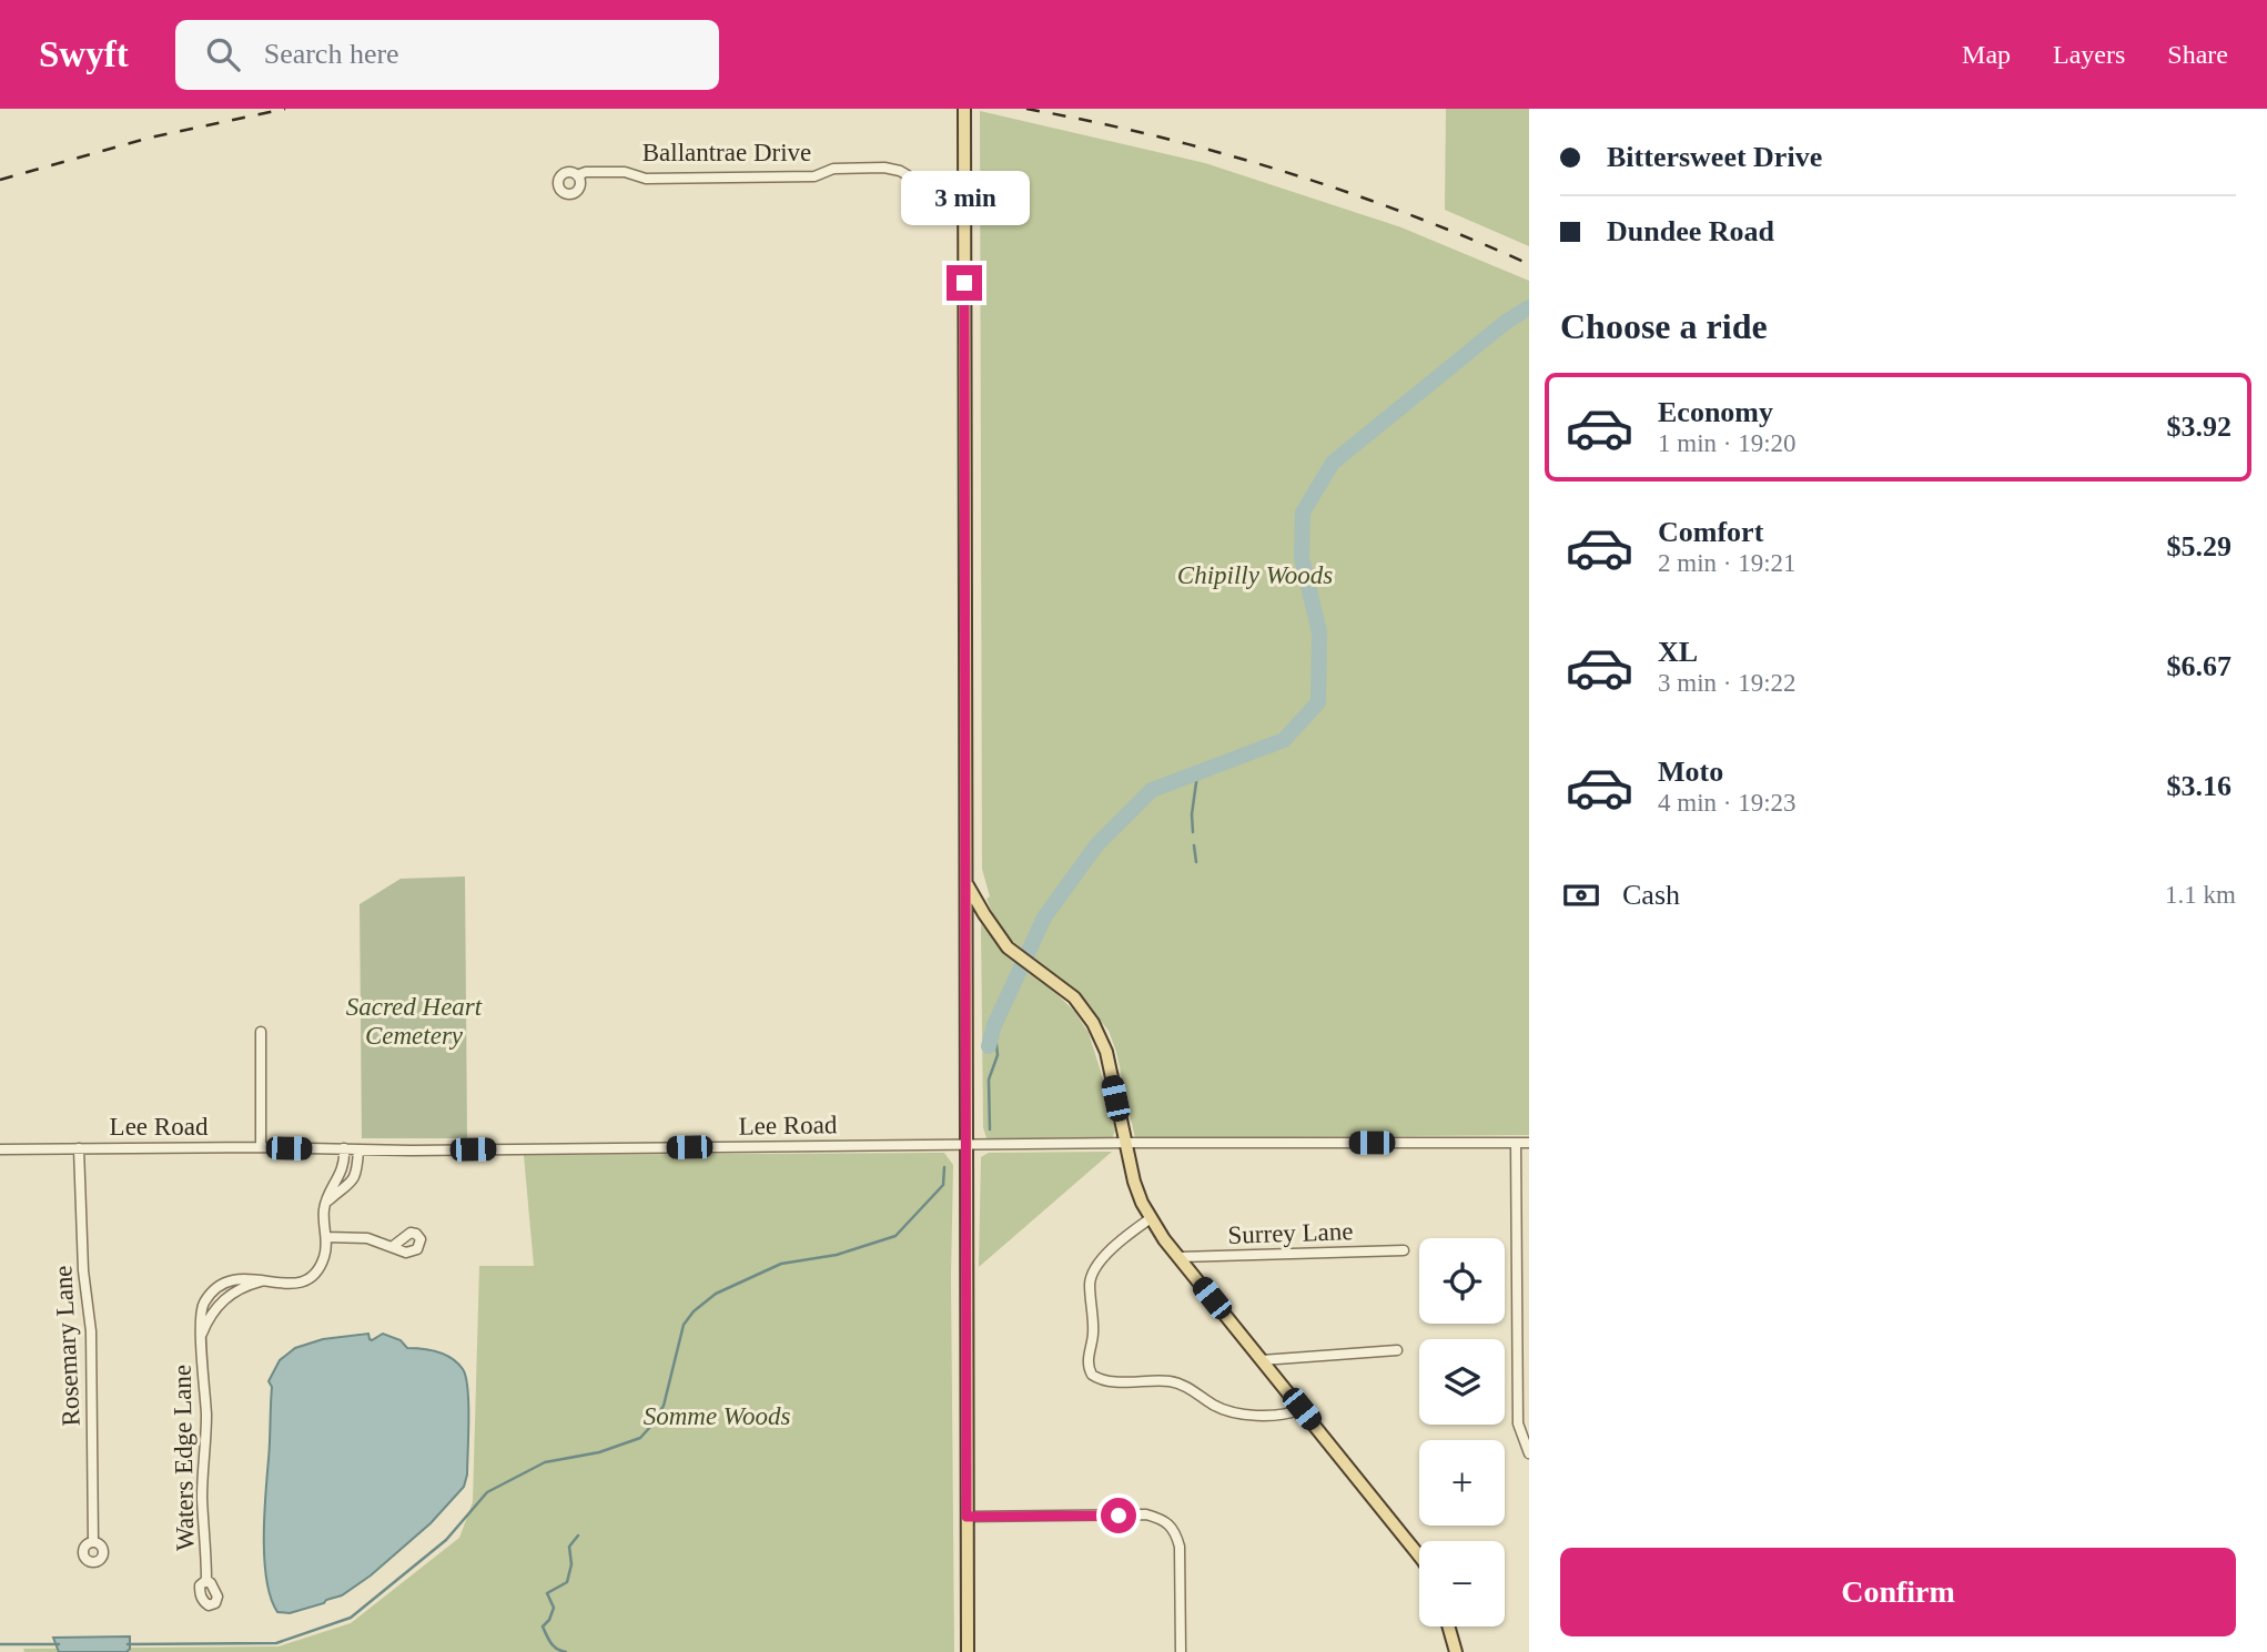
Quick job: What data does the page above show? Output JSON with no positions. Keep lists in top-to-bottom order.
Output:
{
  "streets": {
    "street": [
      "Ballantrae Drive",
      "Lee Road",
      "Surrey Lane",
      "Rosemary Lane",
      "Waters Edge Lane"
    ]
  },
  "crossings": [
    ["Lee Road", "Rosemary Lane"],
    ["Lee Road", "Waters Edge Lane"]
  ],
  "parks": ["Chipilly Woods", "Sacred Heart Cemetery", "Somme Woods"],
  "page": {
    "header": "Swyft",
    "search": "Search here",
    "nav": ["Map", "Layers", "Share"],
    "banner": ["Bittersweet Drive", "Dundee Road"],
    "bubble": "3 min",
    "heading": "Choose a ride",
    "list": [
      {
        "name": "Economy",
        "note": "1 min · 19:20",
        "value": "$3.92"
      },
      {
        "name": "Comfort",
        "note": "2 min · 19:21",
        "value": "$5.29"
      },
      {
        "name": "XL",
        "note": "3 min · 19:22",
        "value": "$6.67"
      },
      {
        "name": "Moto",
        "note": "4 min · 19:23",
        "value": "$3.16"
      }
    ],
    "pay": ["Cash", "1.1 km"],
    "map_buttons": ["+", "−"],
    "buttons": "Confirm"
  }
}
